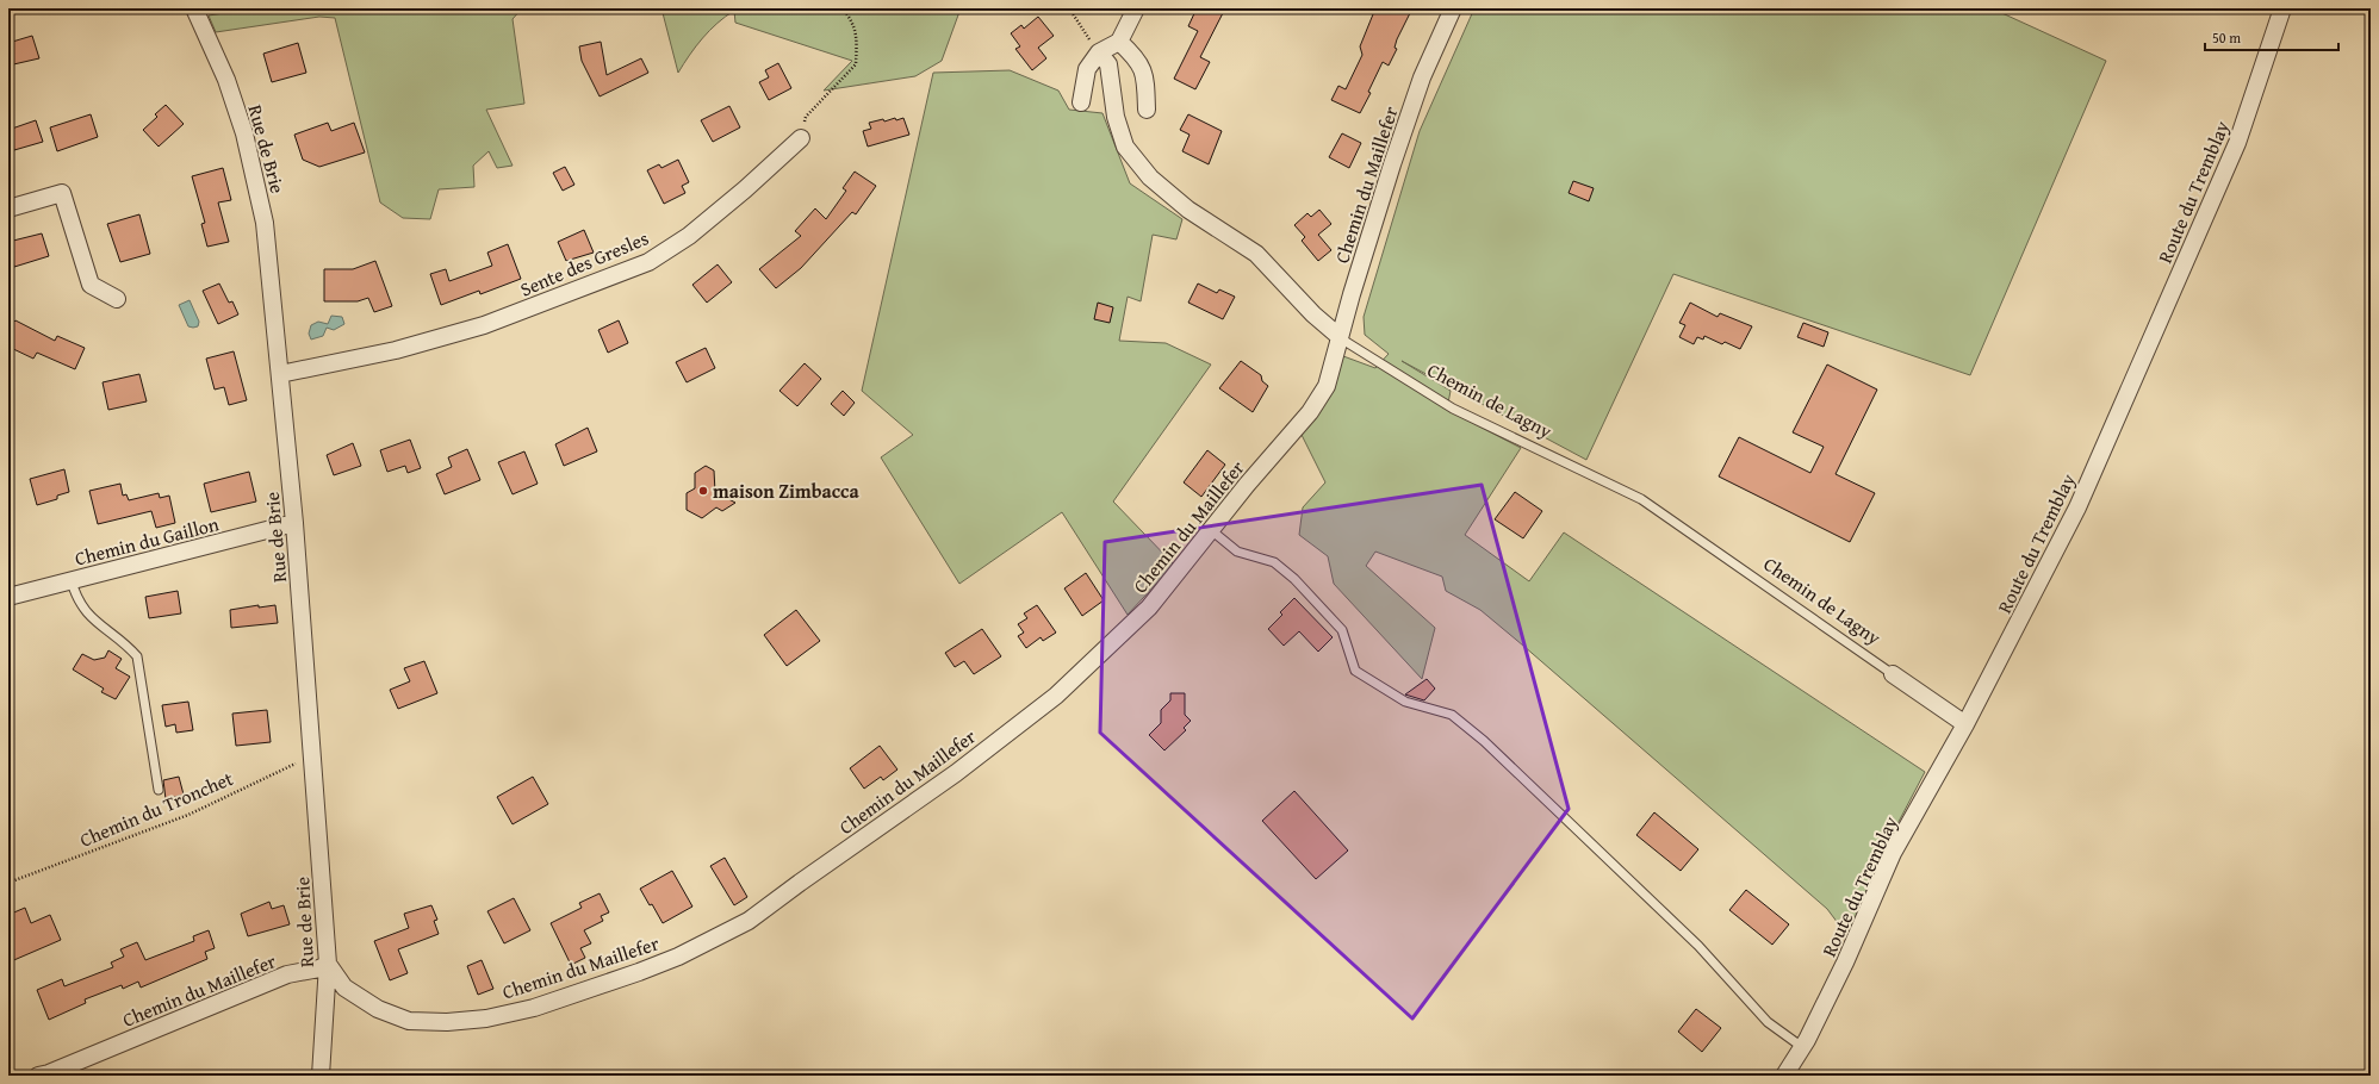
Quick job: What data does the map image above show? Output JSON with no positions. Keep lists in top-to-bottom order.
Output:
{
  "streets": {
    "street": [
      "Rue de Brie",
      "Chemin du Maillefer",
      "Route du Tremblay",
      "Sente des Gresles",
      "Chemin de Lagny",
      "Chemin du Gaillon"
    ],
    "path": ["Chemin du Tronchet"]
  },
  "crossings": [
    ["Rue de Brie", "Chemin du Maillefer"],
    ["Rue de Brie", "Sente des Gresles"],
    ["Rue de Brie", "Chemin du Gaillon"],
    ["Rue de Brie", "Chemin du Tronchet"],
    ["Chemin du Maillefer", "Chemin de Lagny"],
    ["Route du Tremblay", "Chemin de Lagny"]
  ],
  "places": ["maison Zimbacca"],
  "scale_bar": "50 m"
}
